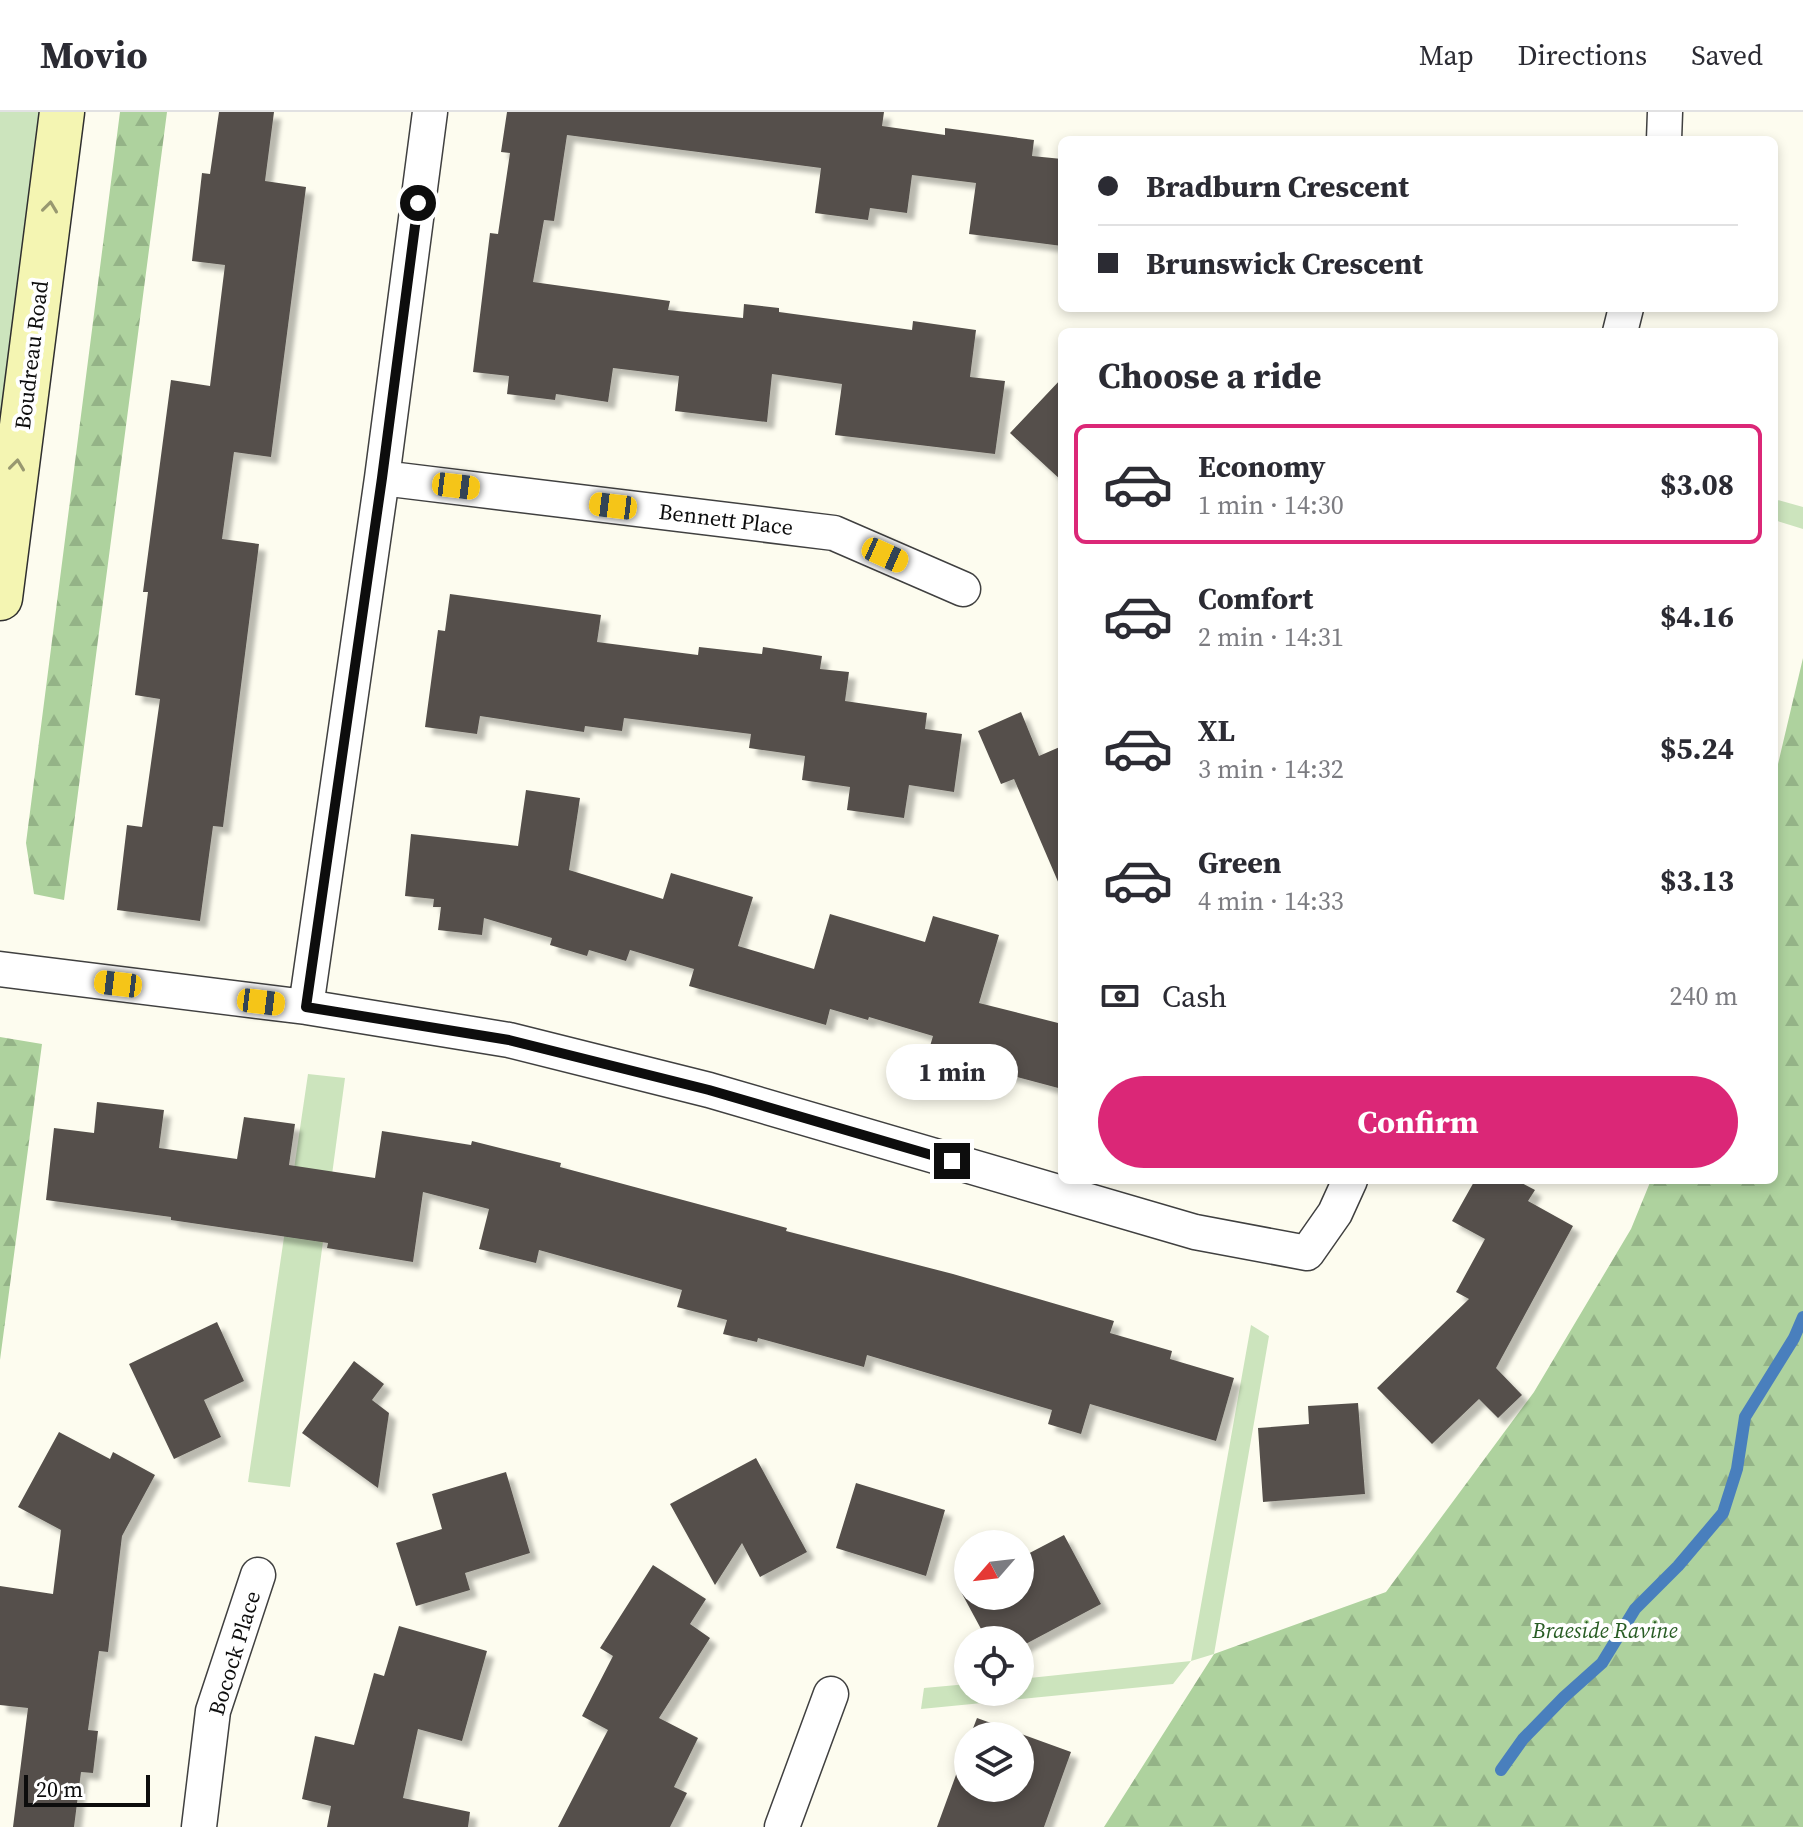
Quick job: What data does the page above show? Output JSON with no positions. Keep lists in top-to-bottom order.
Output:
{
  "streets": {
    "main road": ["Boudreau Road"],
    "street": ["Bennett Place", "Bocock Place"]
  },
  "one_way": ["Boudreau Road"],
  "parks": ["Braeside Ravine"],
  "scale_bar": "20 m",
  "north": "bottom left",
  "page": {
    "header": "Movio",
    "nav": ["Map", "Directions", "Saved"],
    "banner": ["Bradburn Crescent", "Brunswick Crescent"],
    "heading": "Choose a ride",
    "list": [
      {
        "name": "Economy",
        "note": "1 min · 14:30",
        "value": "$3.08"
      },
      {
        "name": "Comfort",
        "note": "2 min · 14:31",
        "value": "$4.16"
      },
      {
        "name": "XL",
        "note": "3 min · 14:32",
        "value": "$5.24"
      },
      {
        "name": "Green",
        "note": "4 min · 14:33",
        "value": "$3.13"
      }
    ],
    "pay": ["Cash", "240 m"],
    "bubble": "1 min",
    "buttons": "Confirm",
    "scale": "20 m"
  }
}
